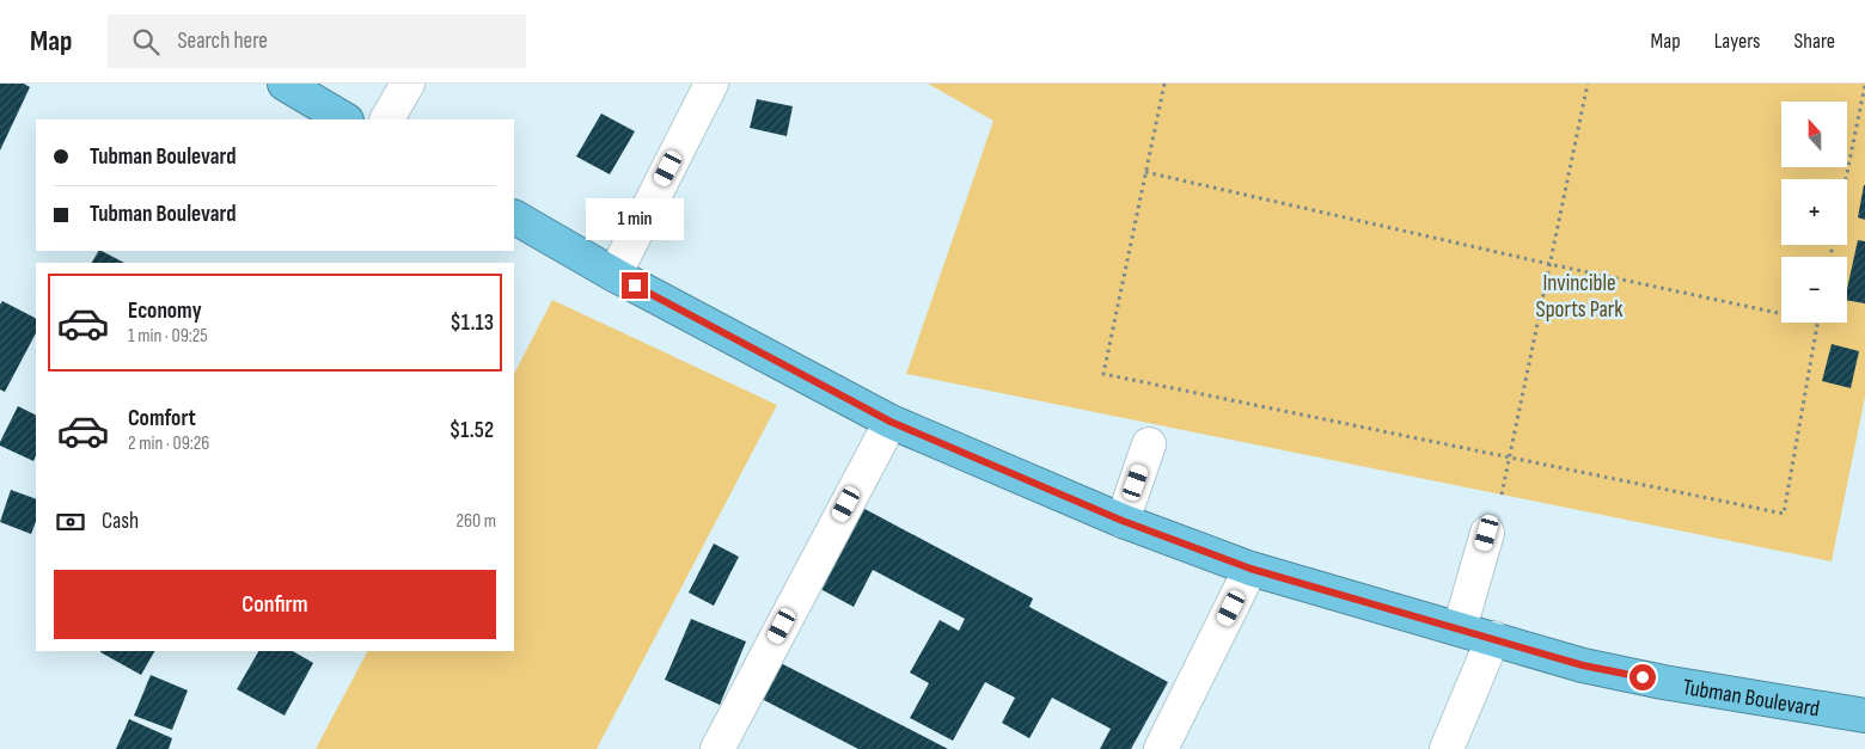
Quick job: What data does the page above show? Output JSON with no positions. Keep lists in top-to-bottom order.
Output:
{
  "streets": {
    "highway": ["Tubman Boulevard"]
  },
  "parks": ["Invincible Sports Park"],
  "north": "top",
  "page": {
    "header": "Map",
    "search": "Search here",
    "nav": ["Map", "Layers", "Share"],
    "map_buttons": ["+", "−"],
    "banner": ["Tubman Boulevard", "Tubman Boulevard"],
    "bubble": "1 min",
    "list": [
      {
        "name": "Economy",
        "note": "1 min · 09:25",
        "value": "$1.13"
      },
      {
        "name": "Comfort",
        "note": "2 min · 09:26",
        "value": "$1.52"
      }
    ],
    "pay": ["Cash", "260 m"],
    "buttons": "Confirm"
  }
}
